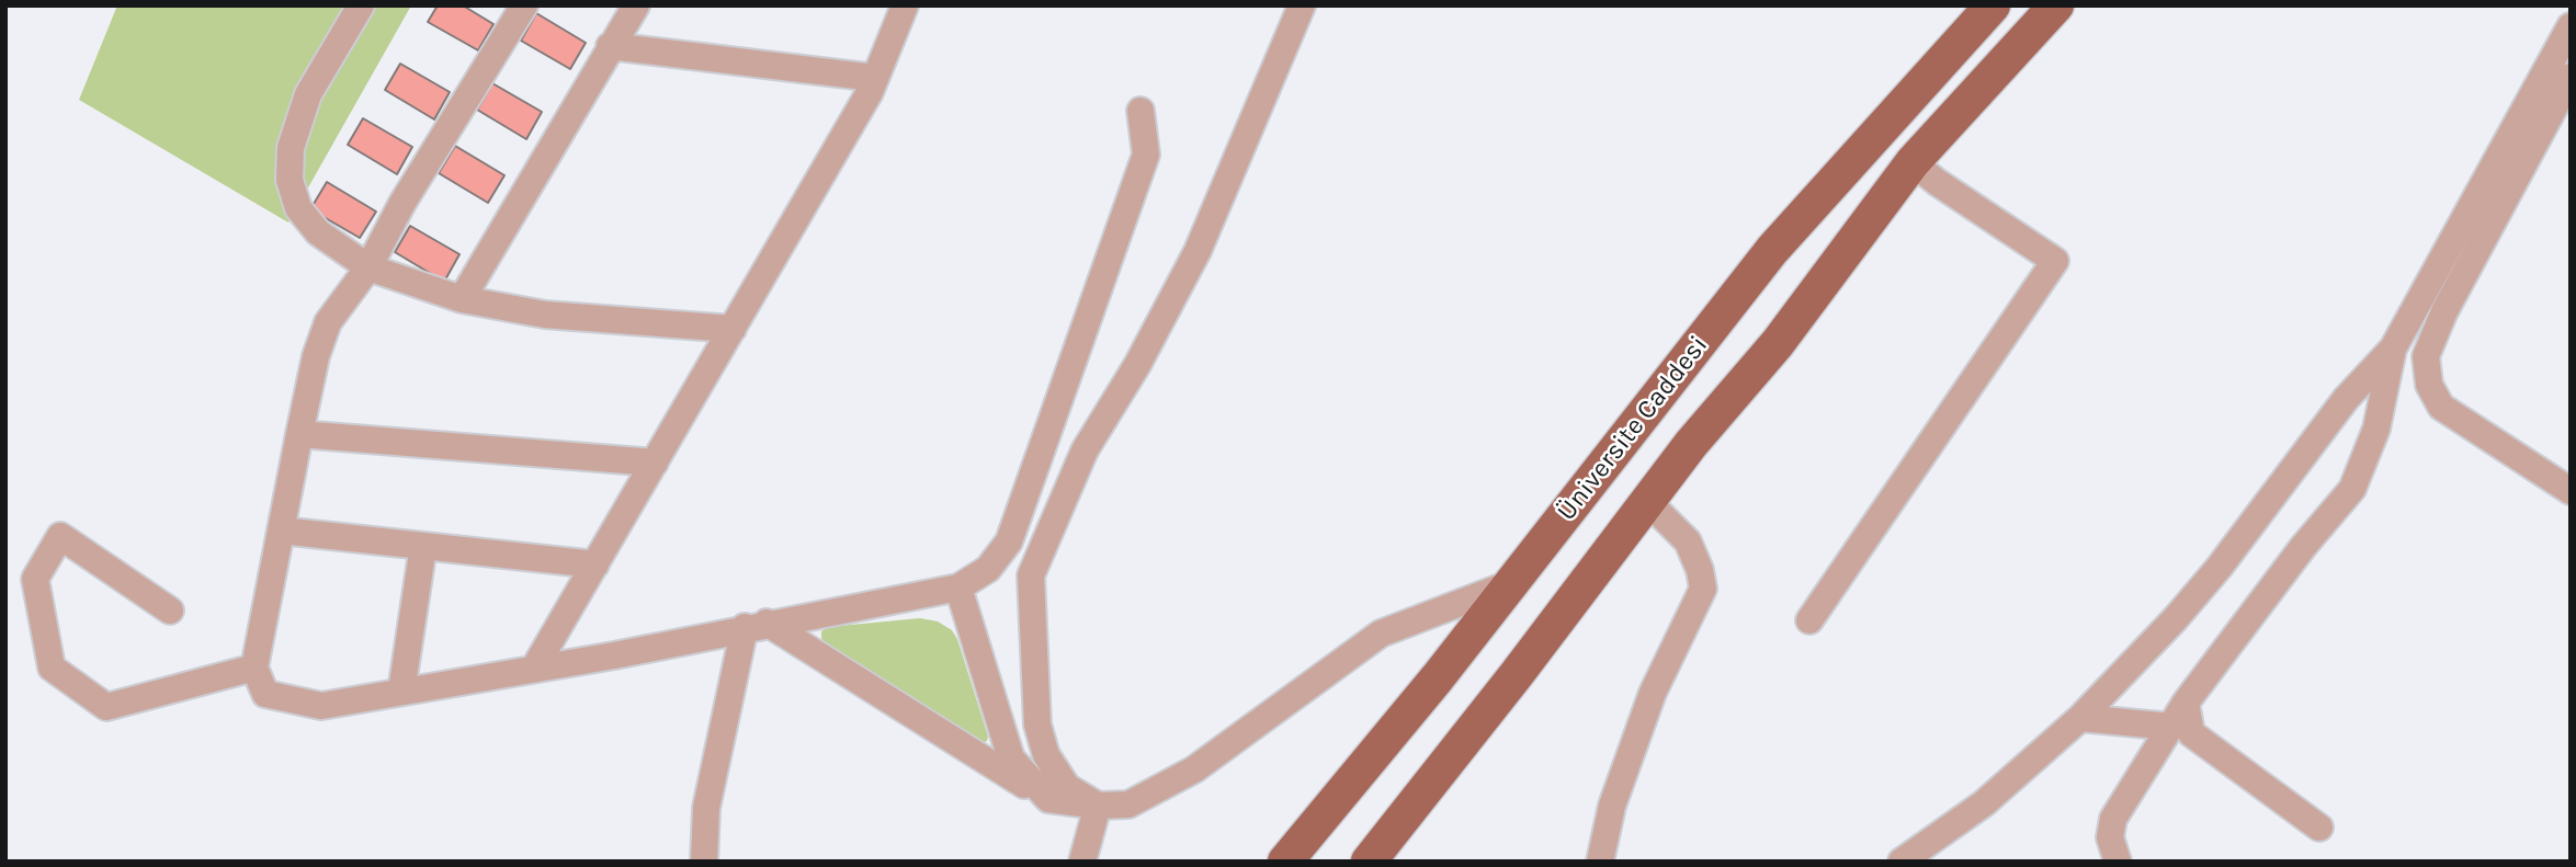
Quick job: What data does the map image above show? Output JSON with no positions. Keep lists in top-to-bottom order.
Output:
{
  "streets": {
    "main road": ["Üniversite Caddesi"]
  }
}
